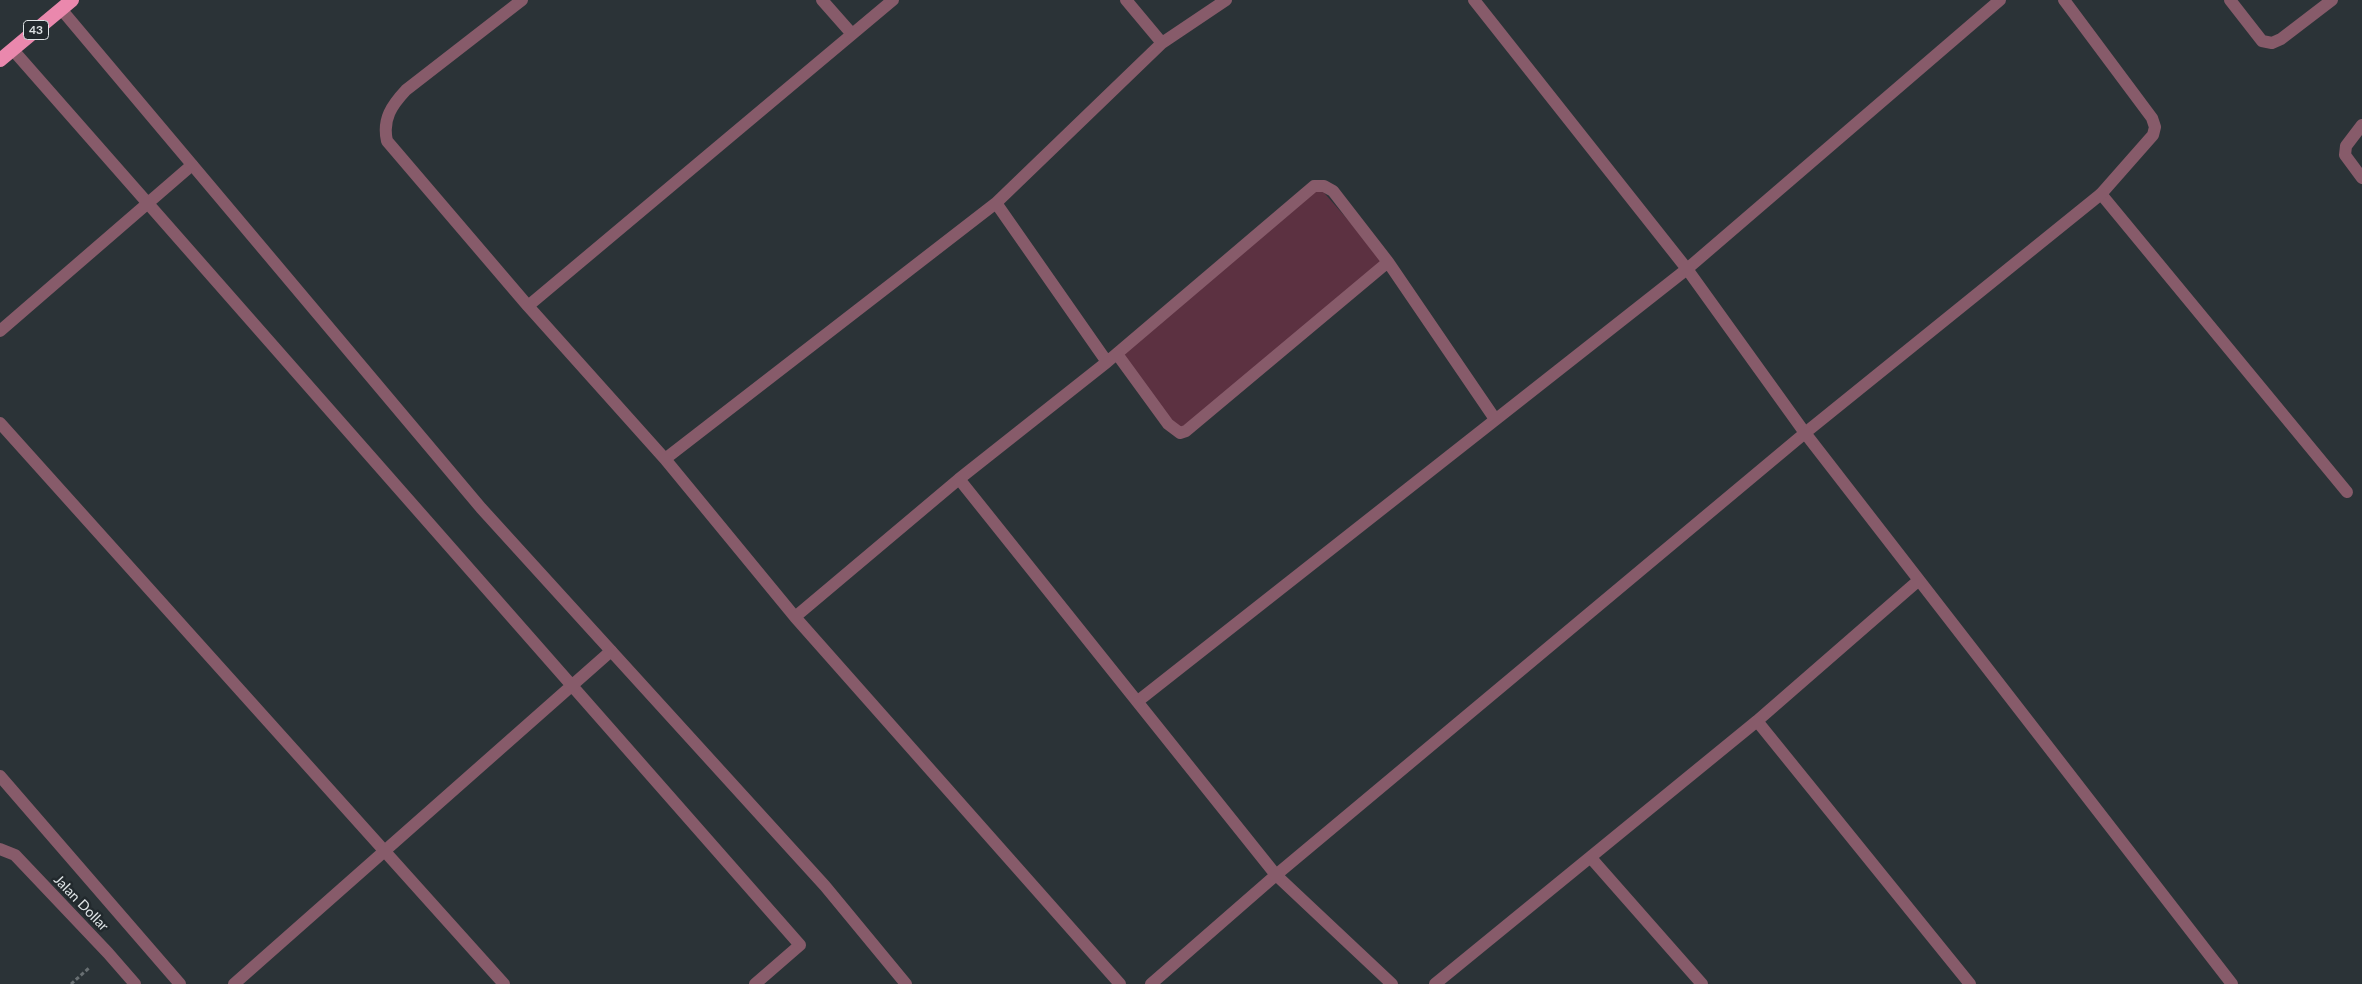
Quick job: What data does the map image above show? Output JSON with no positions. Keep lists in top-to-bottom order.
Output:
{
  "streets": {
    "highway": ["43"],
    "street": ["Jalan Dollar"]
  }
}
